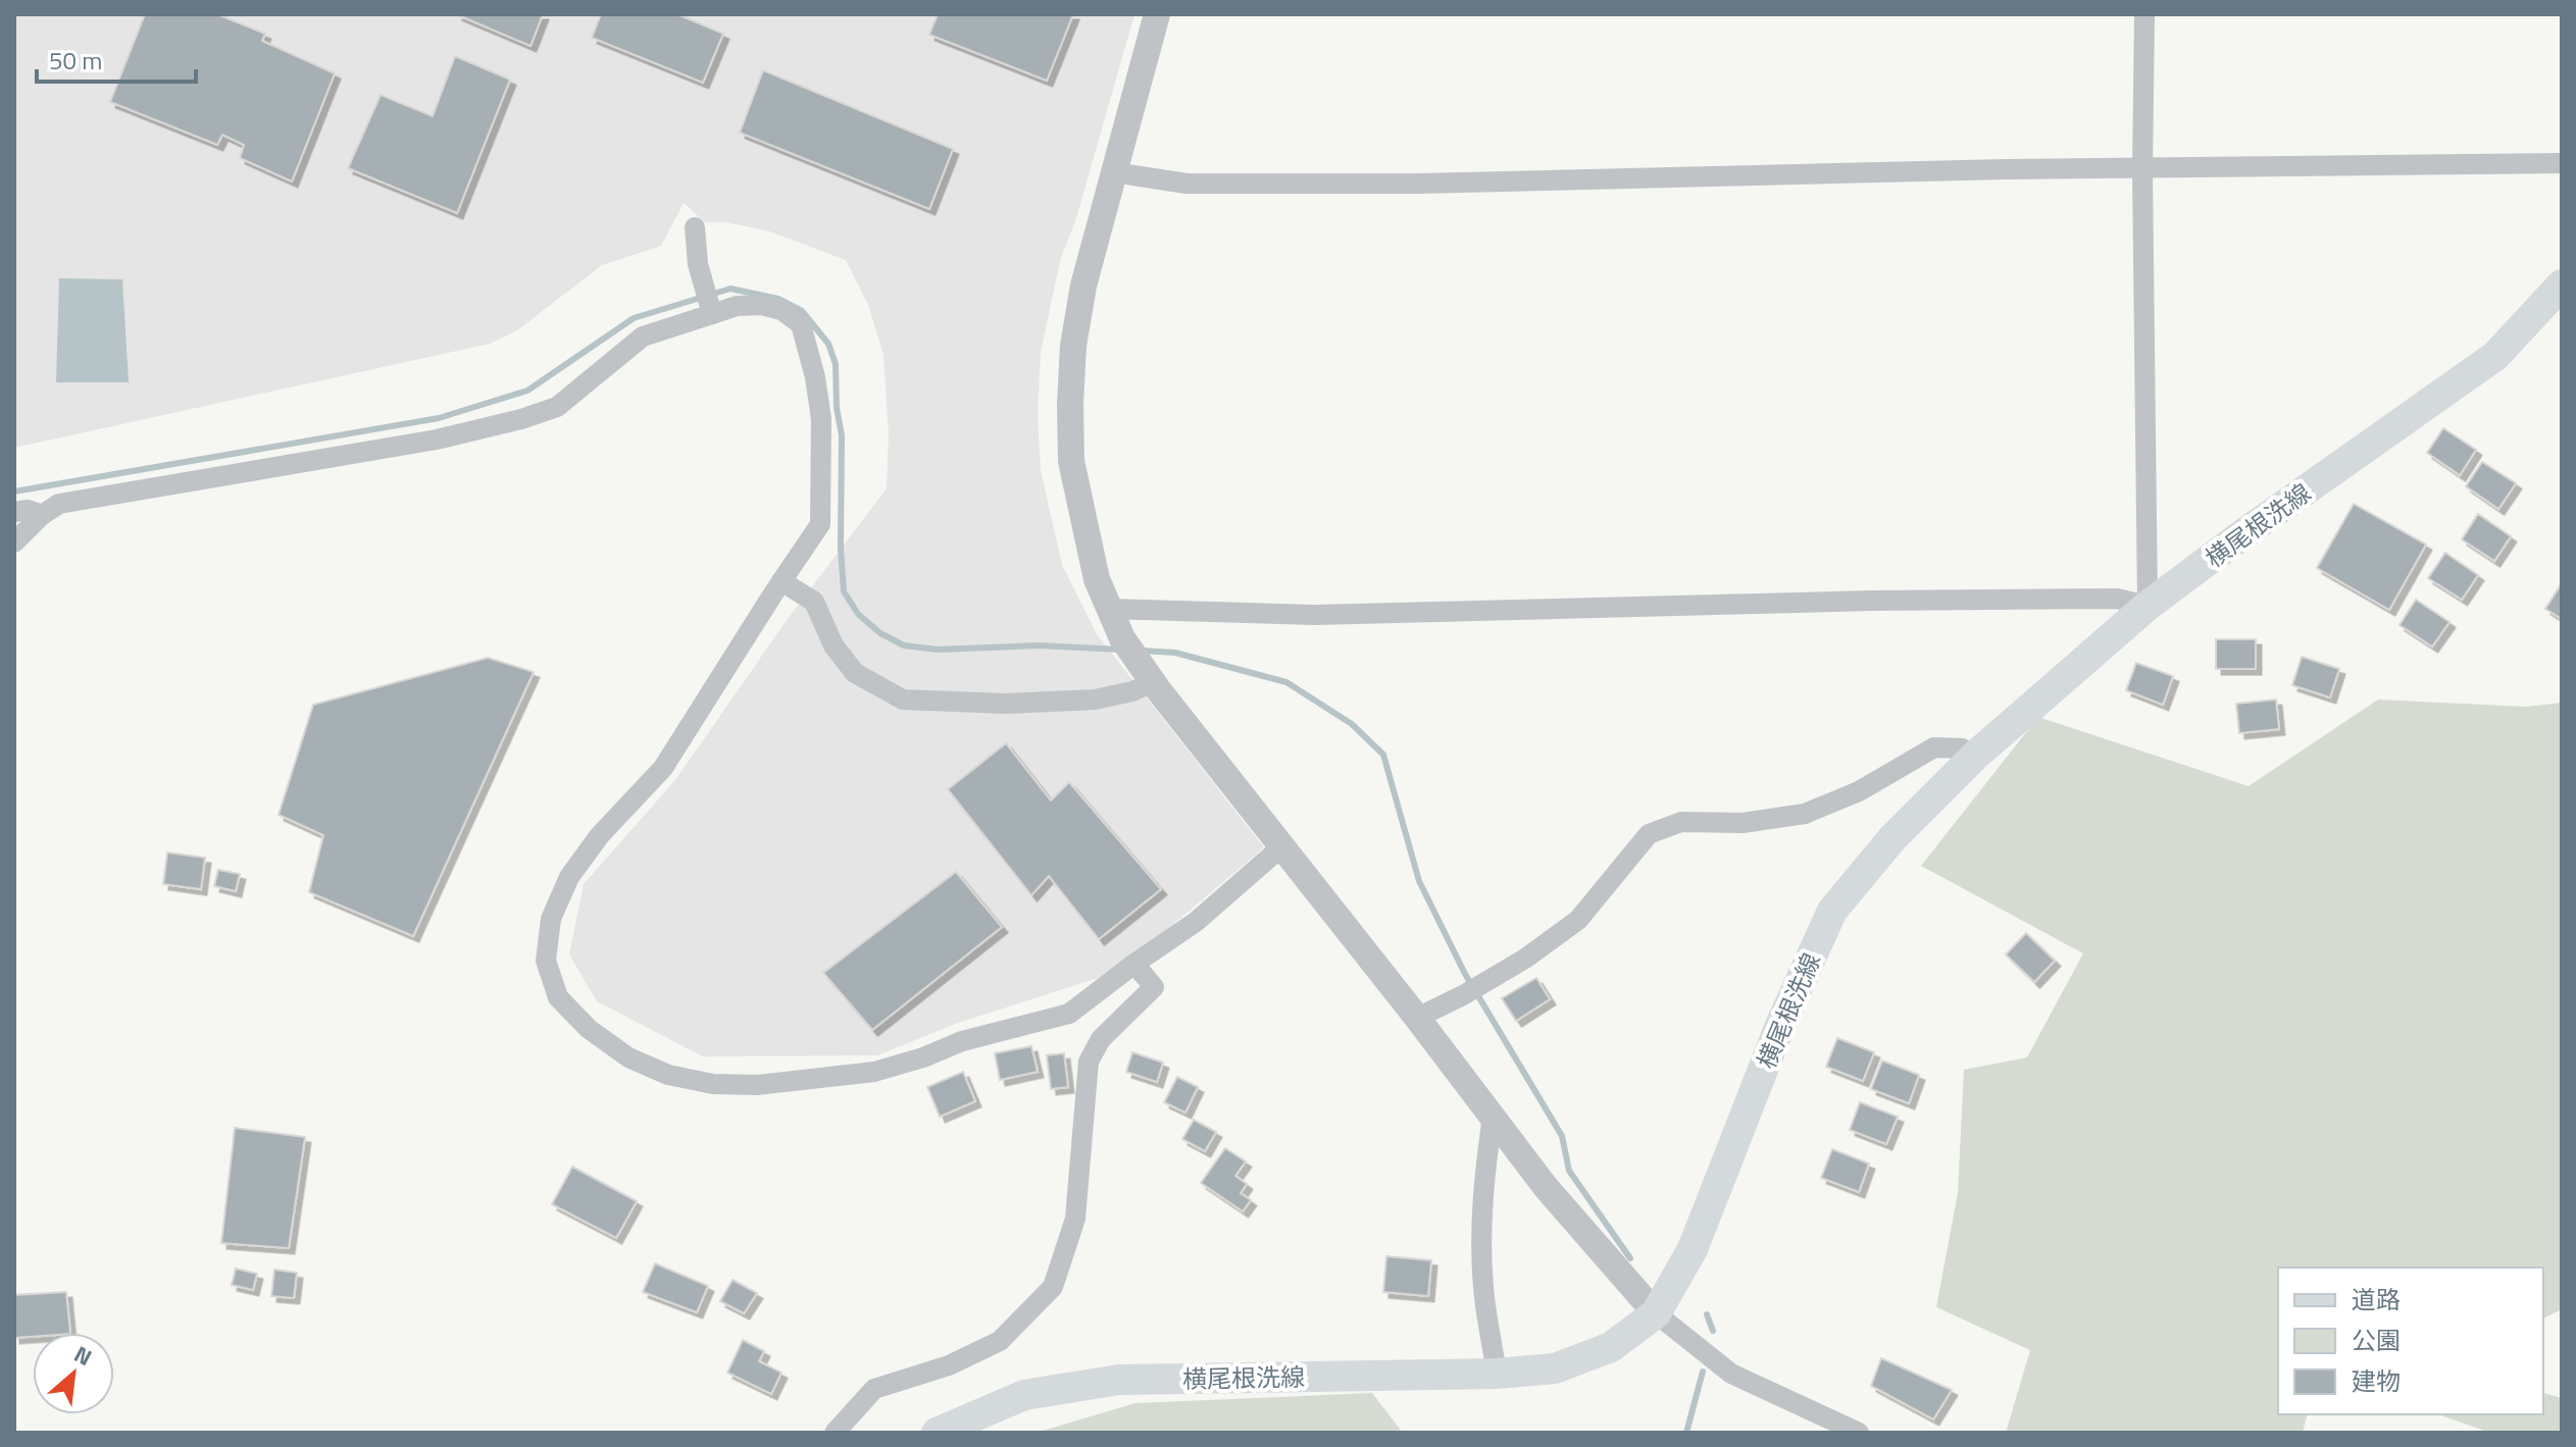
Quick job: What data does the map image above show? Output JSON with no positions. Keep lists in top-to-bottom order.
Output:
{
  "streets": {
    "main road": ["横尾根洗線"]
  },
  "legend": ["道路", "公園", "建物"],
  "scale_bar": "50 m",
  "north": "top right"
}
